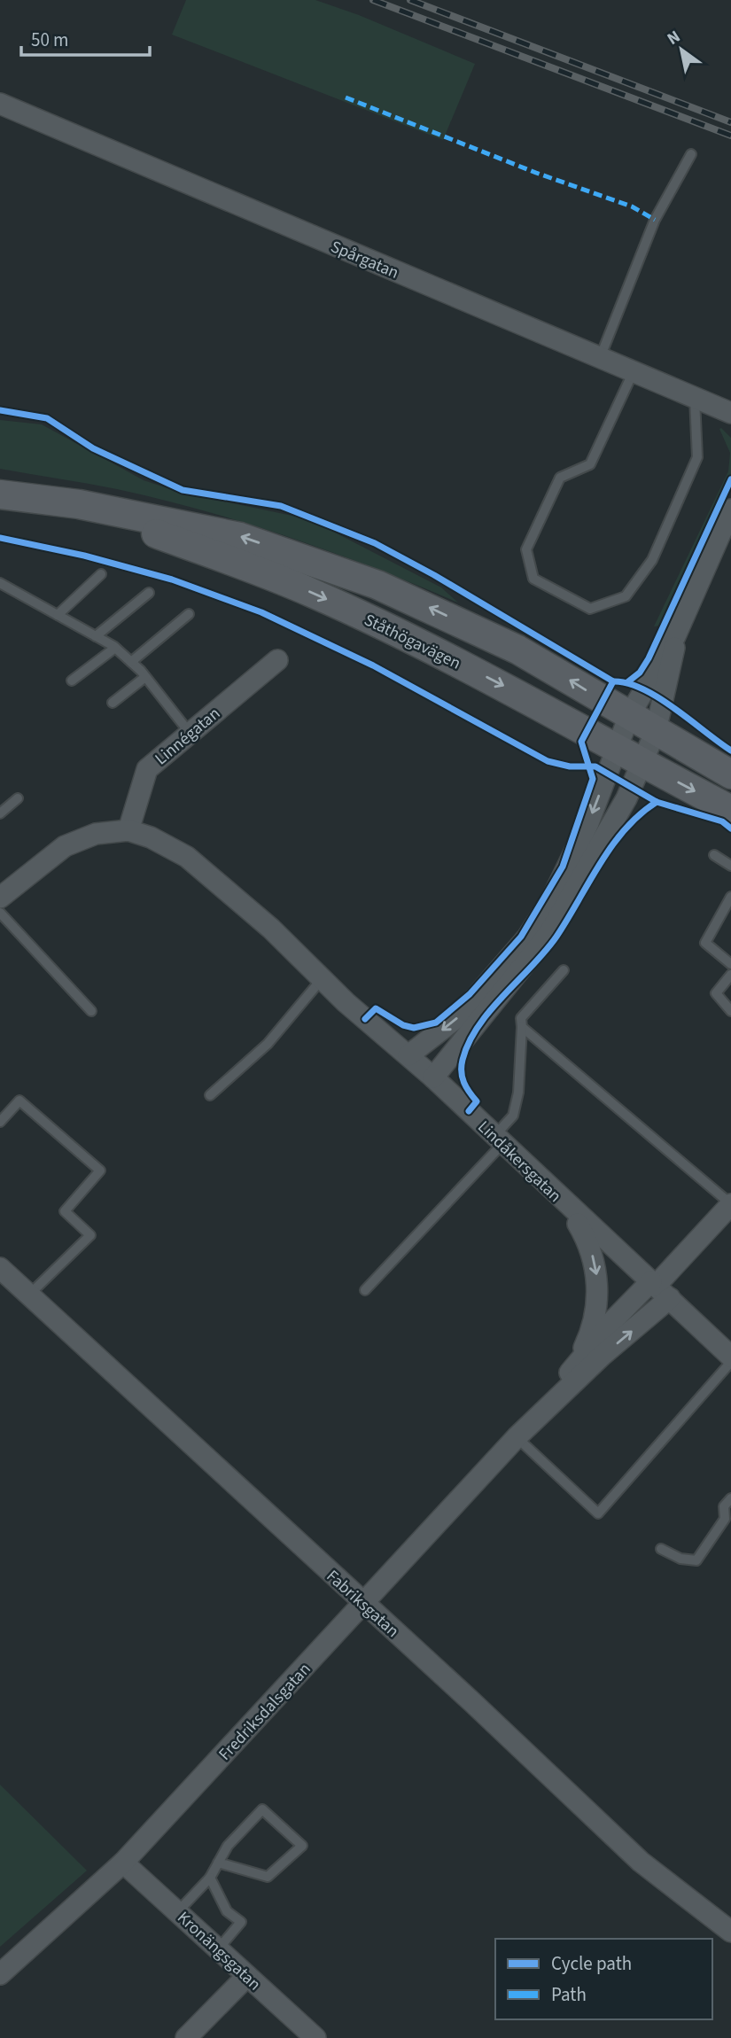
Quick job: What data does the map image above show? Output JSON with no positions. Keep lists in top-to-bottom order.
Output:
{
  "streets": {
    "main road": ["Ståthögavägen"],
    "street": [
      "Spårgatan",
      "Linnégatan",
      "Lindåkersgatan",
      "Fabriksgatan",
      "Fredriksdalsgatan",
      "Kronängsgatan"
    ]
  },
  "crossings": [
    ["Linnégatan", "Lindåkersgatan"],
    ["Lindåkersgatan", "Fredriksdalsgatan"],
    ["Fabriksgatan", "Fredriksdalsgatan"],
    ["Fredriksdalsgatan", "Kronängsgatan"]
  ],
  "legend": ["Cycle path", "Path"],
  "scale_bar": "50 m",
  "north": "top left"
}
